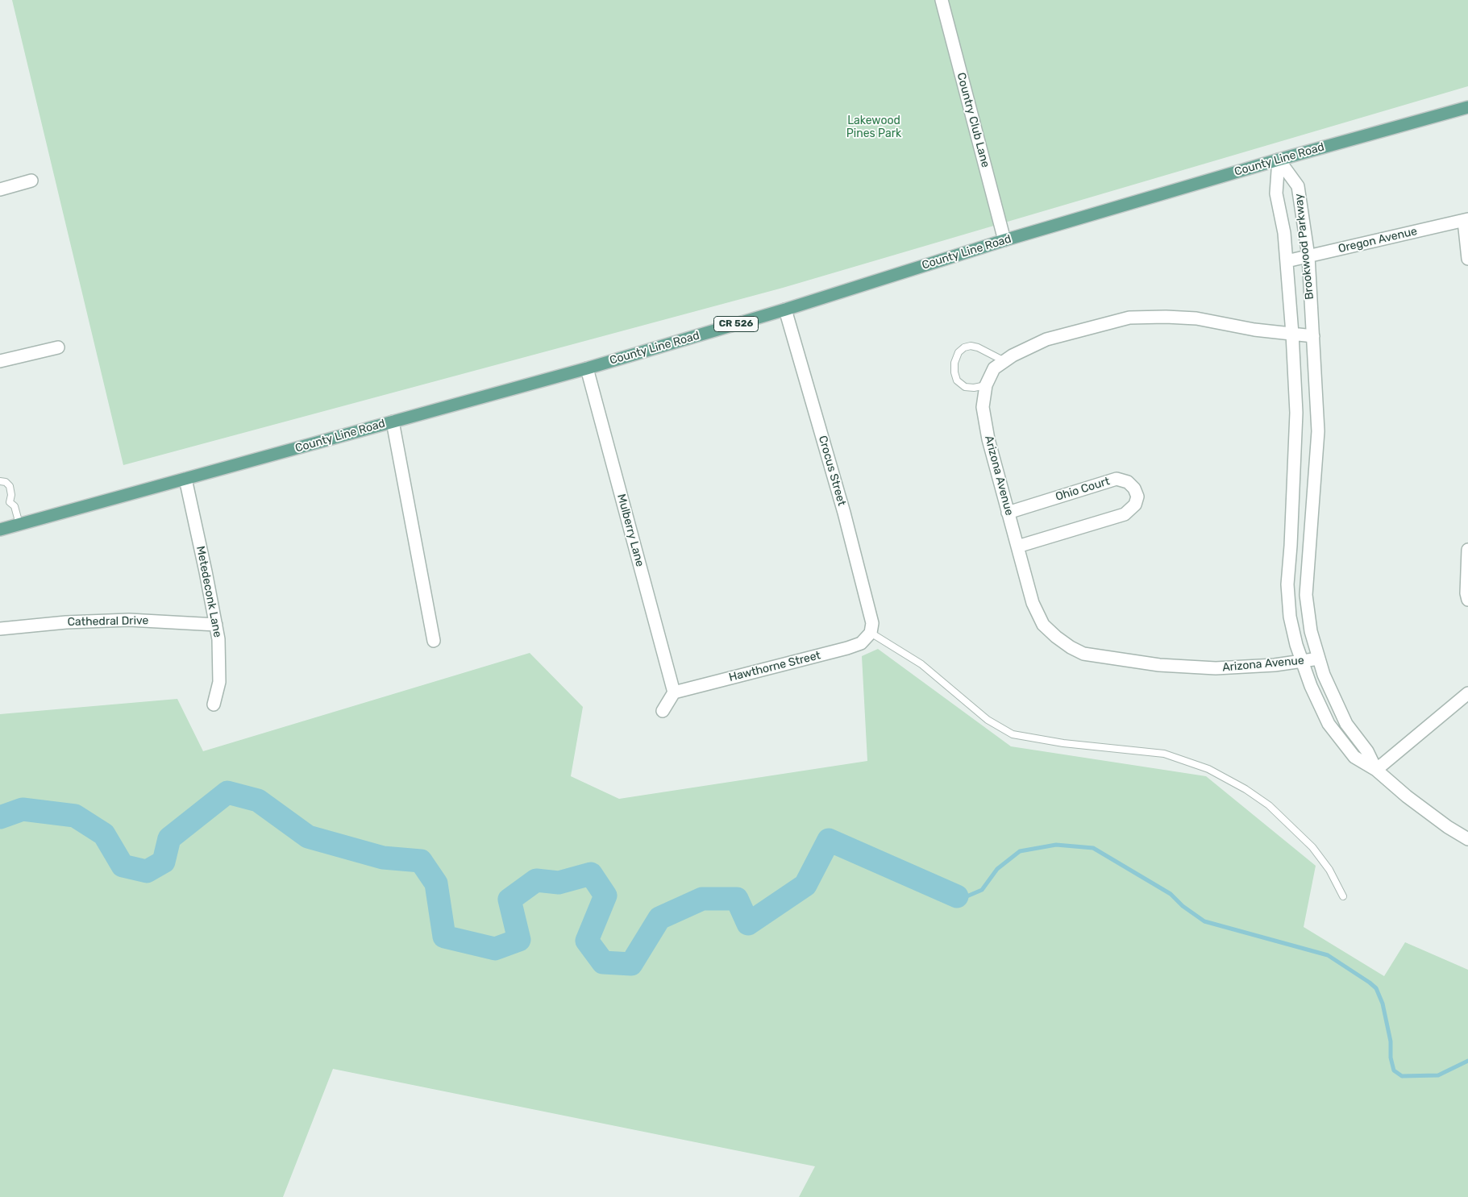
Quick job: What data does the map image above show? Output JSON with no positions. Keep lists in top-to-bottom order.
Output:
{
  "streets": {
    "main road": ["County Line Road", "CR 526"],
    "street": [
      "Country Club Lane",
      "Oregon Avenue",
      "Brookwood Parkway",
      "Crocus Street",
      "Arizona Avenue",
      "Ohio Court",
      "Mulberry Lane",
      "Metedeconk Lane",
      "Cathedral Drive",
      "Hawthorne Street"
    ]
  },
  "crossings": [
    ["Country Club Lane", "County Line Road"],
    ["County Line Road", "Brookwood Parkway"],
    ["County Line Road", "Crocus Street"],
    ["County Line Road", "Mulberry Lane"],
    ["County Line Road", "Metedeconk Lane"],
    ["Oregon Avenue", "Brookwood Parkway"],
    ["Brookwood Parkway", "Arizona Avenue"],
    ["Crocus Street", "Hawthorne Street"],
    ["Arizona Avenue", "Ohio Court"],
    ["Mulberry Lane", "Hawthorne Street"],
    ["Metedeconk Lane", "Cathedral Drive"]
  ],
  "parks": ["Lakewood Pines Park"]
}
